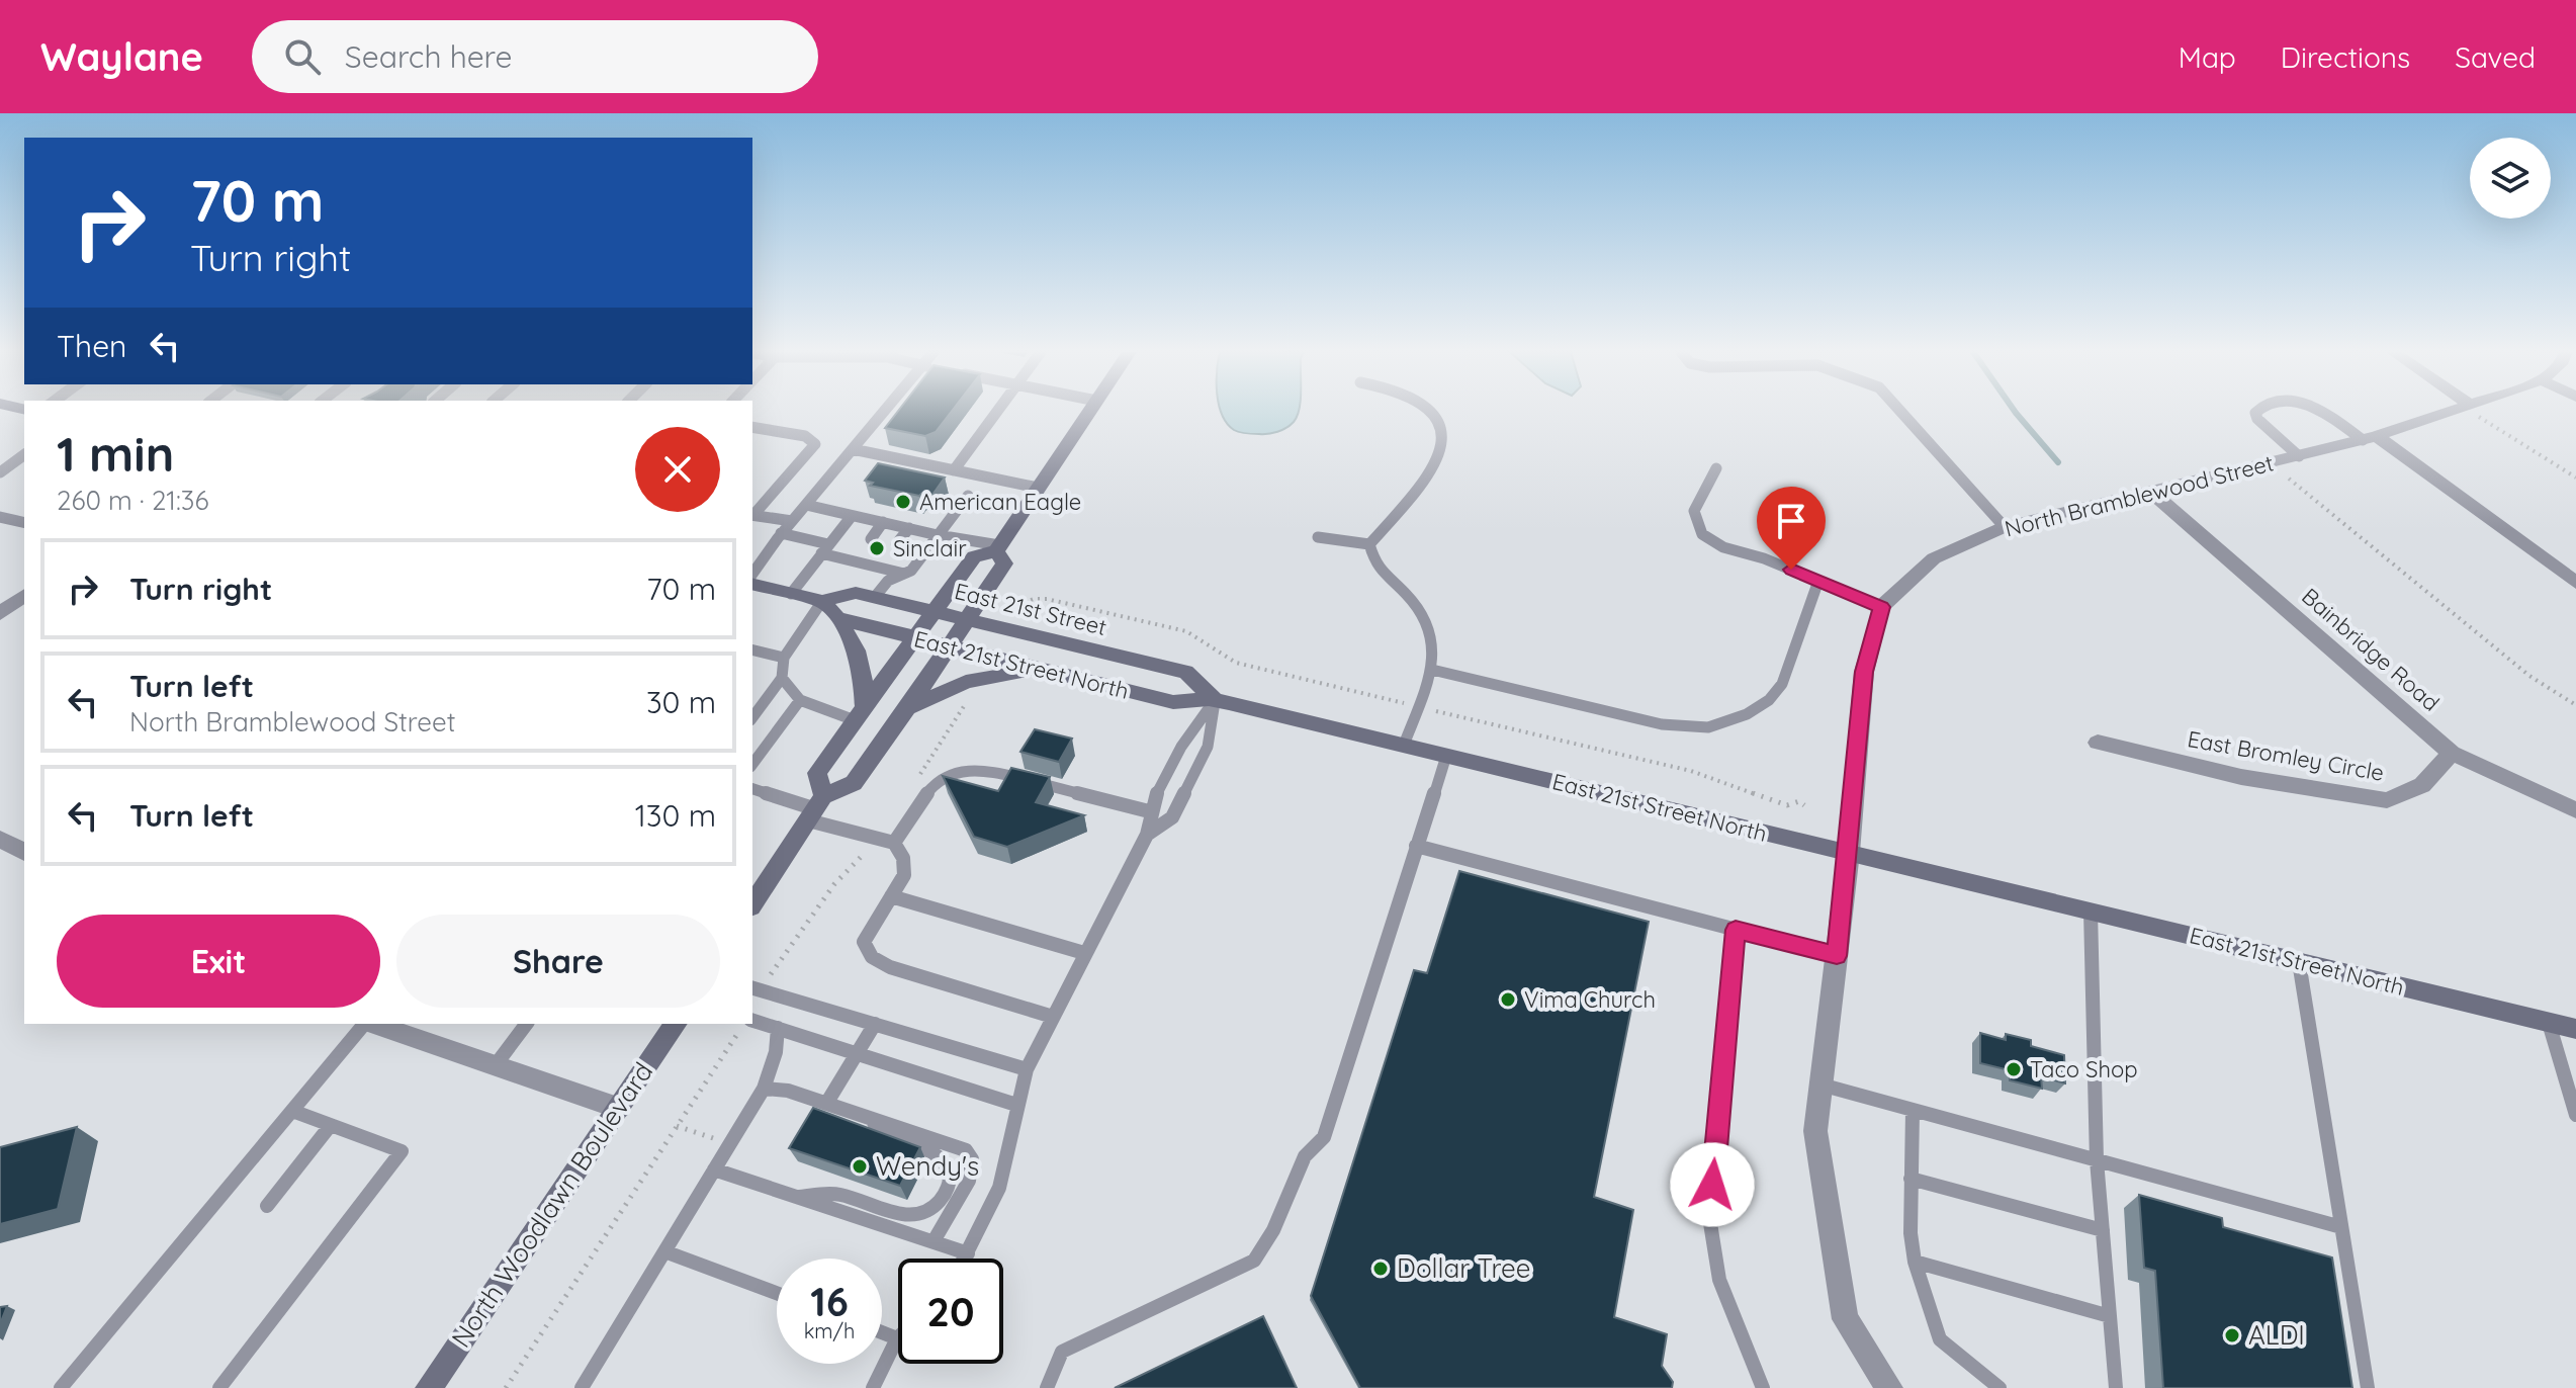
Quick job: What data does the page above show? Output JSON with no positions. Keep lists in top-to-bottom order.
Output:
{
  "streets": {
    "main road": ["East 21st Street", "East 21st Street North", "North Woodlawn Boulevard"],
    "street": ["North Bramblewood Street", "Bainbridge Road", "East Bromley Circle"]
  },
  "crossings": [
    ["North Bramblewood Street", "Bainbridge Road"],
    ["East 21st Street", "East 21st Street North"],
    ["Bainbridge Road", "East Bromley Circle"]
  ],
  "places": [
    "American Eagle",
    "Sinclair",
    "Vima Church",
    "Taco Shop",
    "Wendy's",
    "Dollar Tree",
    "ALDI"
  ],
  "page": {
    "header": "Waylane",
    "search": "Search here",
    "nav": ["Map", "Directions", "Saved"],
    "turn": ["70 m", "Turn right"],
    "then": "Then",
    "heading": ["1 min", "260 m · 21:36"],
    "list": [
      {
        "name": "Turn right",
        "value": "70 m"
      },
      {
        "name": "Turn left",
        "note": "North Bramblewood Street",
        "value": "30 m"
      },
      {
        "name": "Turn left",
        "value": "130 m"
      }
    ],
    "buttons": ["Exit", "Share"],
    "speed": "16 km/h",
    "limit": "20"
  }
}
